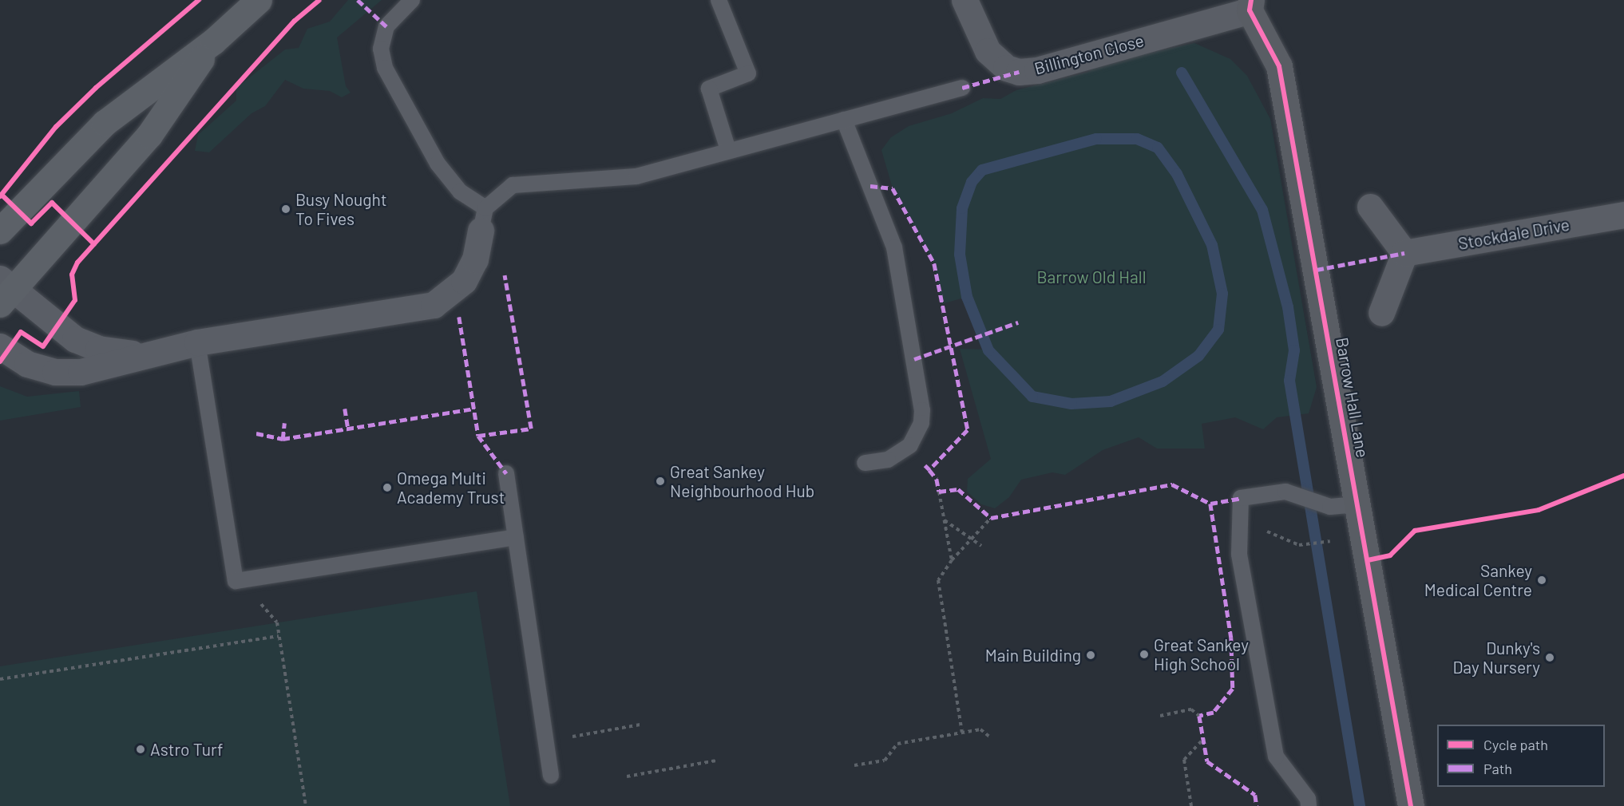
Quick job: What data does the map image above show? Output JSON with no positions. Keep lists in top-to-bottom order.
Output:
{
  "streets": {
    "street": ["Billington Close", "Stockdale Drive", "Barrow Hall Lane"]
  },
  "crossings": [
    ["Billington Close", "Barrow Hall Lane"]
  ],
  "parks": ["Barrow Old Hall"],
  "places": [
    "Busy Nought To Fives",
    "Great Sankey Neighbourhood Hub",
    "Omega Multi Academy Trust",
    "Sankey Medical Centre",
    "Great Sankey High School",
    "Main Building",
    "Dunky's Day Nursery",
    "Astro Turf"
  ],
  "legend": ["Cycle path", "Path"]
}
